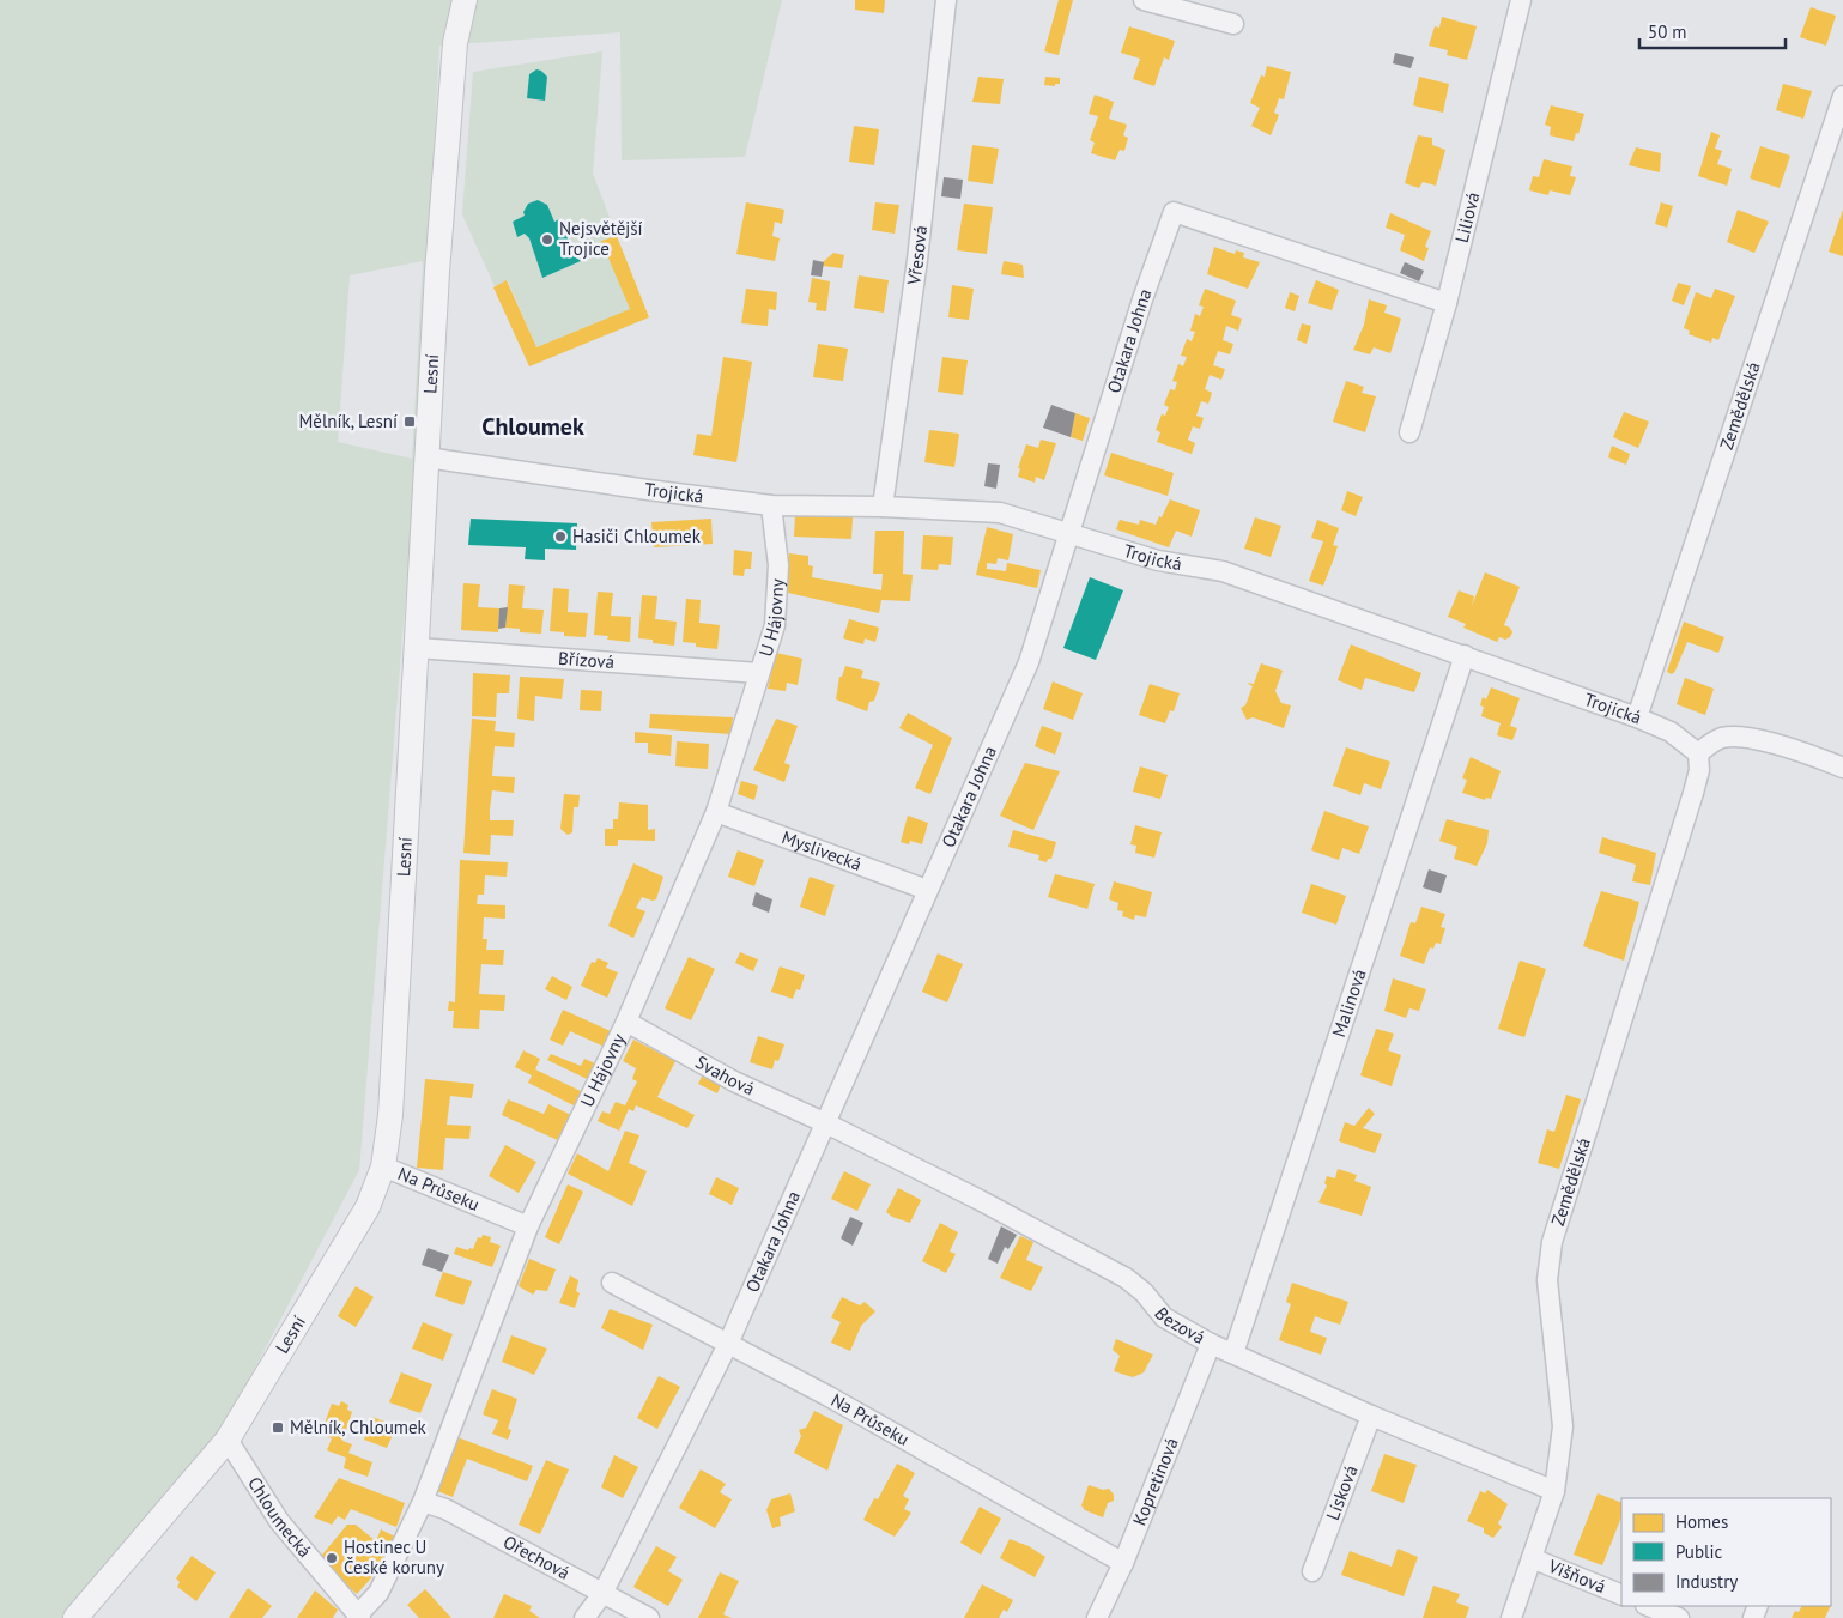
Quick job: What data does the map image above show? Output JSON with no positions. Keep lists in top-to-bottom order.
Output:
{
  "streets": {
    "street": [
      "Liliová",
      "Vřesová",
      "Otakara Johna",
      "Lesní",
      "Zemědělská",
      "Trojická",
      "U Hájovny",
      "Břízová",
      "Myslivecká",
      "Malinová",
      "Svahová",
      "Na Průseku",
      "Bezová",
      "Kopretinová",
      "Lísková",
      "Chloumecká",
      "Ořechová",
      "Višňová"
    ]
  },
  "crossings": [
    ["Liliová", "Otakara Johna"],
    ["Vřesová", "Trojická"],
    ["Otakara Johna", "Trojická"],
    ["Otakara Johna", "Myslivecká"],
    ["Otakara Johna", "Svahová"],
    ["Otakara Johna", "Na Průseku"],
    ["Otakara Johna", "Bezová"],
    ["Otakara Johna", "Ořechová"],
    ["Lesní", "Trojická"],
    ["Lesní", "Břízová"],
    ["Lesní", "Na Průseku"],
    ["Lesní", "Chloumecká"],
    ["Zemědělská", "Trojická"],
    ["Zemědělská", "Bezová"],
    ["Zemědělská", "Višňová"],
    ["Trojická", "U Hájovny"],
    ["Trojická", "Malinová"],
    ["U Hájovny", "Břízová"],
    ["U Hájovny", "Myslivecká"],
    ["U Hájovny", "Svahová"],
    ["U Hájovny", "Na Průseku"],
    ["U Hájovny", "Chloumecká"],
    ["U Hájovny", "Ořechová"],
    ["Malinová", "Bezová"],
    ["Svahová", "Bezová"],
    ["Na Průseku", "Kopretinová"],
    ["Bezová", "Kopretinová"],
    ["Bezová", "Lísková"]
  ],
  "districts": ["Chloumek"],
  "places": {
    "other": ["Nejsvětější Trojice", "Hasiči Chloumek", "Hostinec U České koruny"],
    "transit": ["Mělník, Lesní", "Mělník, Chloumek"]
  },
  "legend": ["Homes", "Public", "Industry"],
  "scale_bar": "50 m"
}
